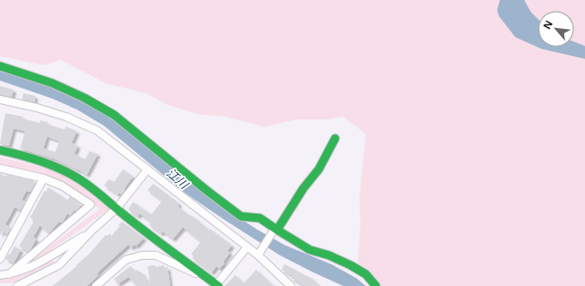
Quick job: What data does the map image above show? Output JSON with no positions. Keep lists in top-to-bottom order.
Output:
{
  "water": ["江川"],
  "north": "top left"
}
